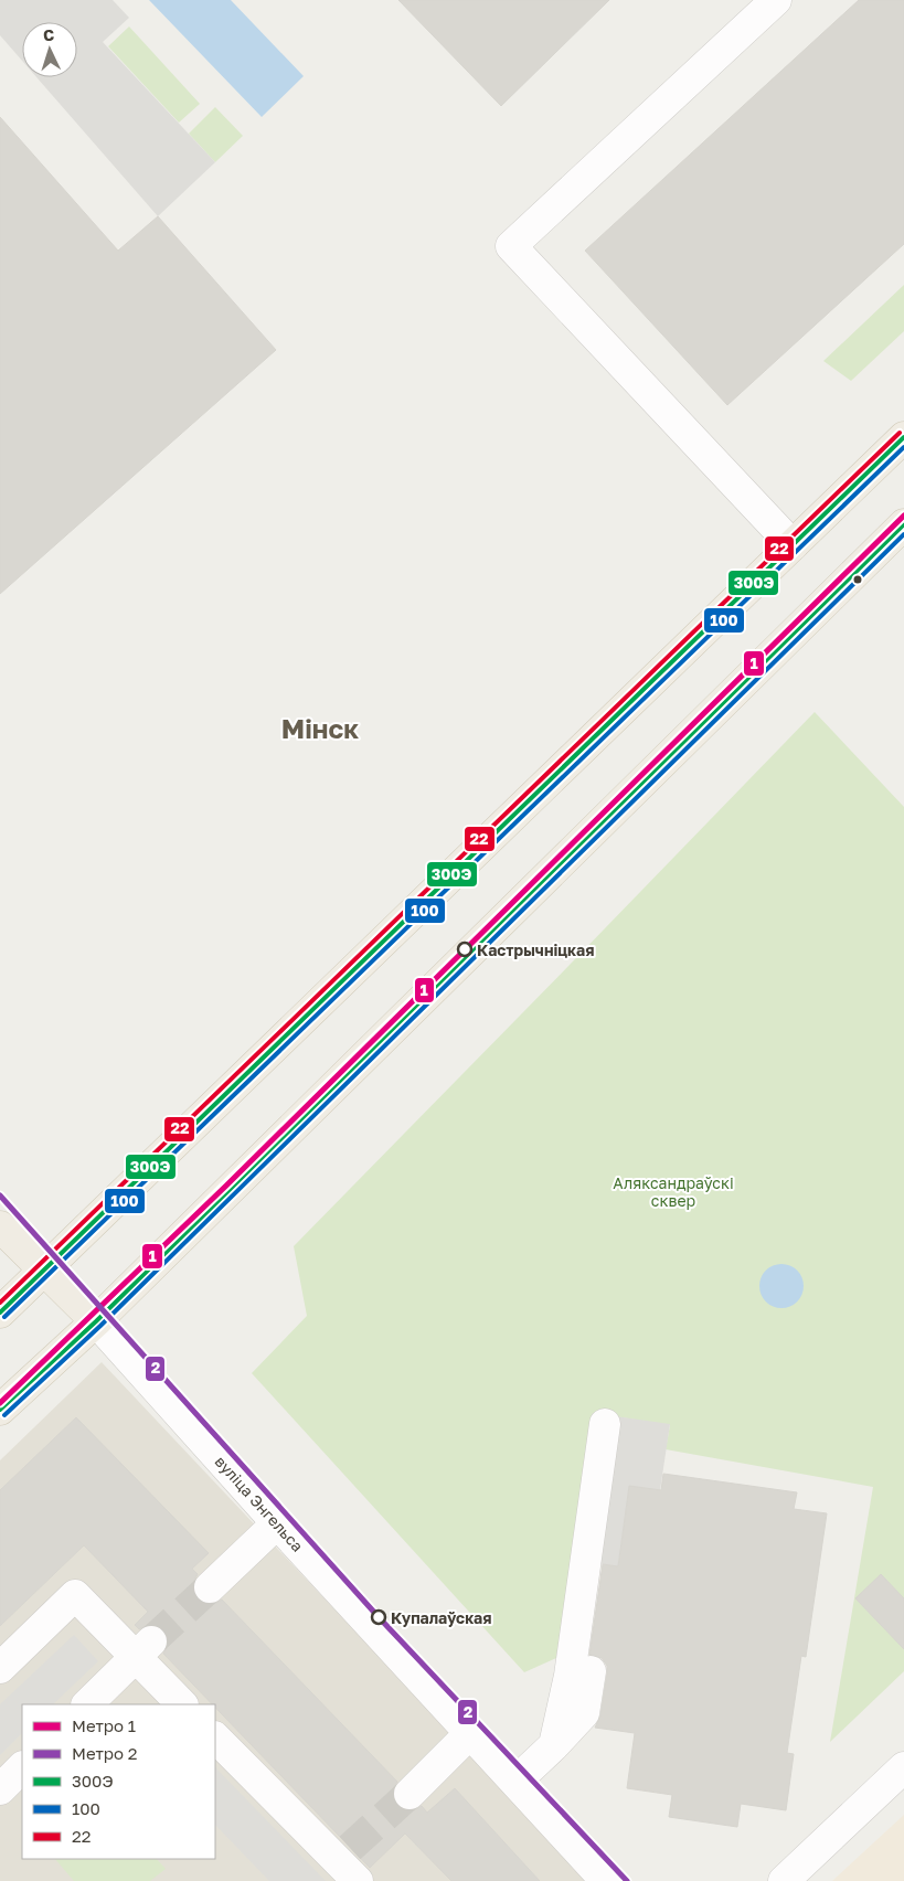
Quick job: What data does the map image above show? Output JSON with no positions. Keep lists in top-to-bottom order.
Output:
{
  "streets": {
    "main road": ["вуліца Энгельса"]
  },
  "districts": ["Мінск"],
  "parks": ["Аляксандраўскі сквер"],
  "places": ["Кастрычніцкая", "Купалаўская"],
  "lines": [
    "transit line 22",
    "transit line 300Э",
    "transit line 100",
    "metro line 1",
    "metro line 2"
  ],
  "legend": [
    "Метро 1",
    "Метро 2",
    "300Э",
    "100",
    "22"
  ],
  "north": "top"
}
